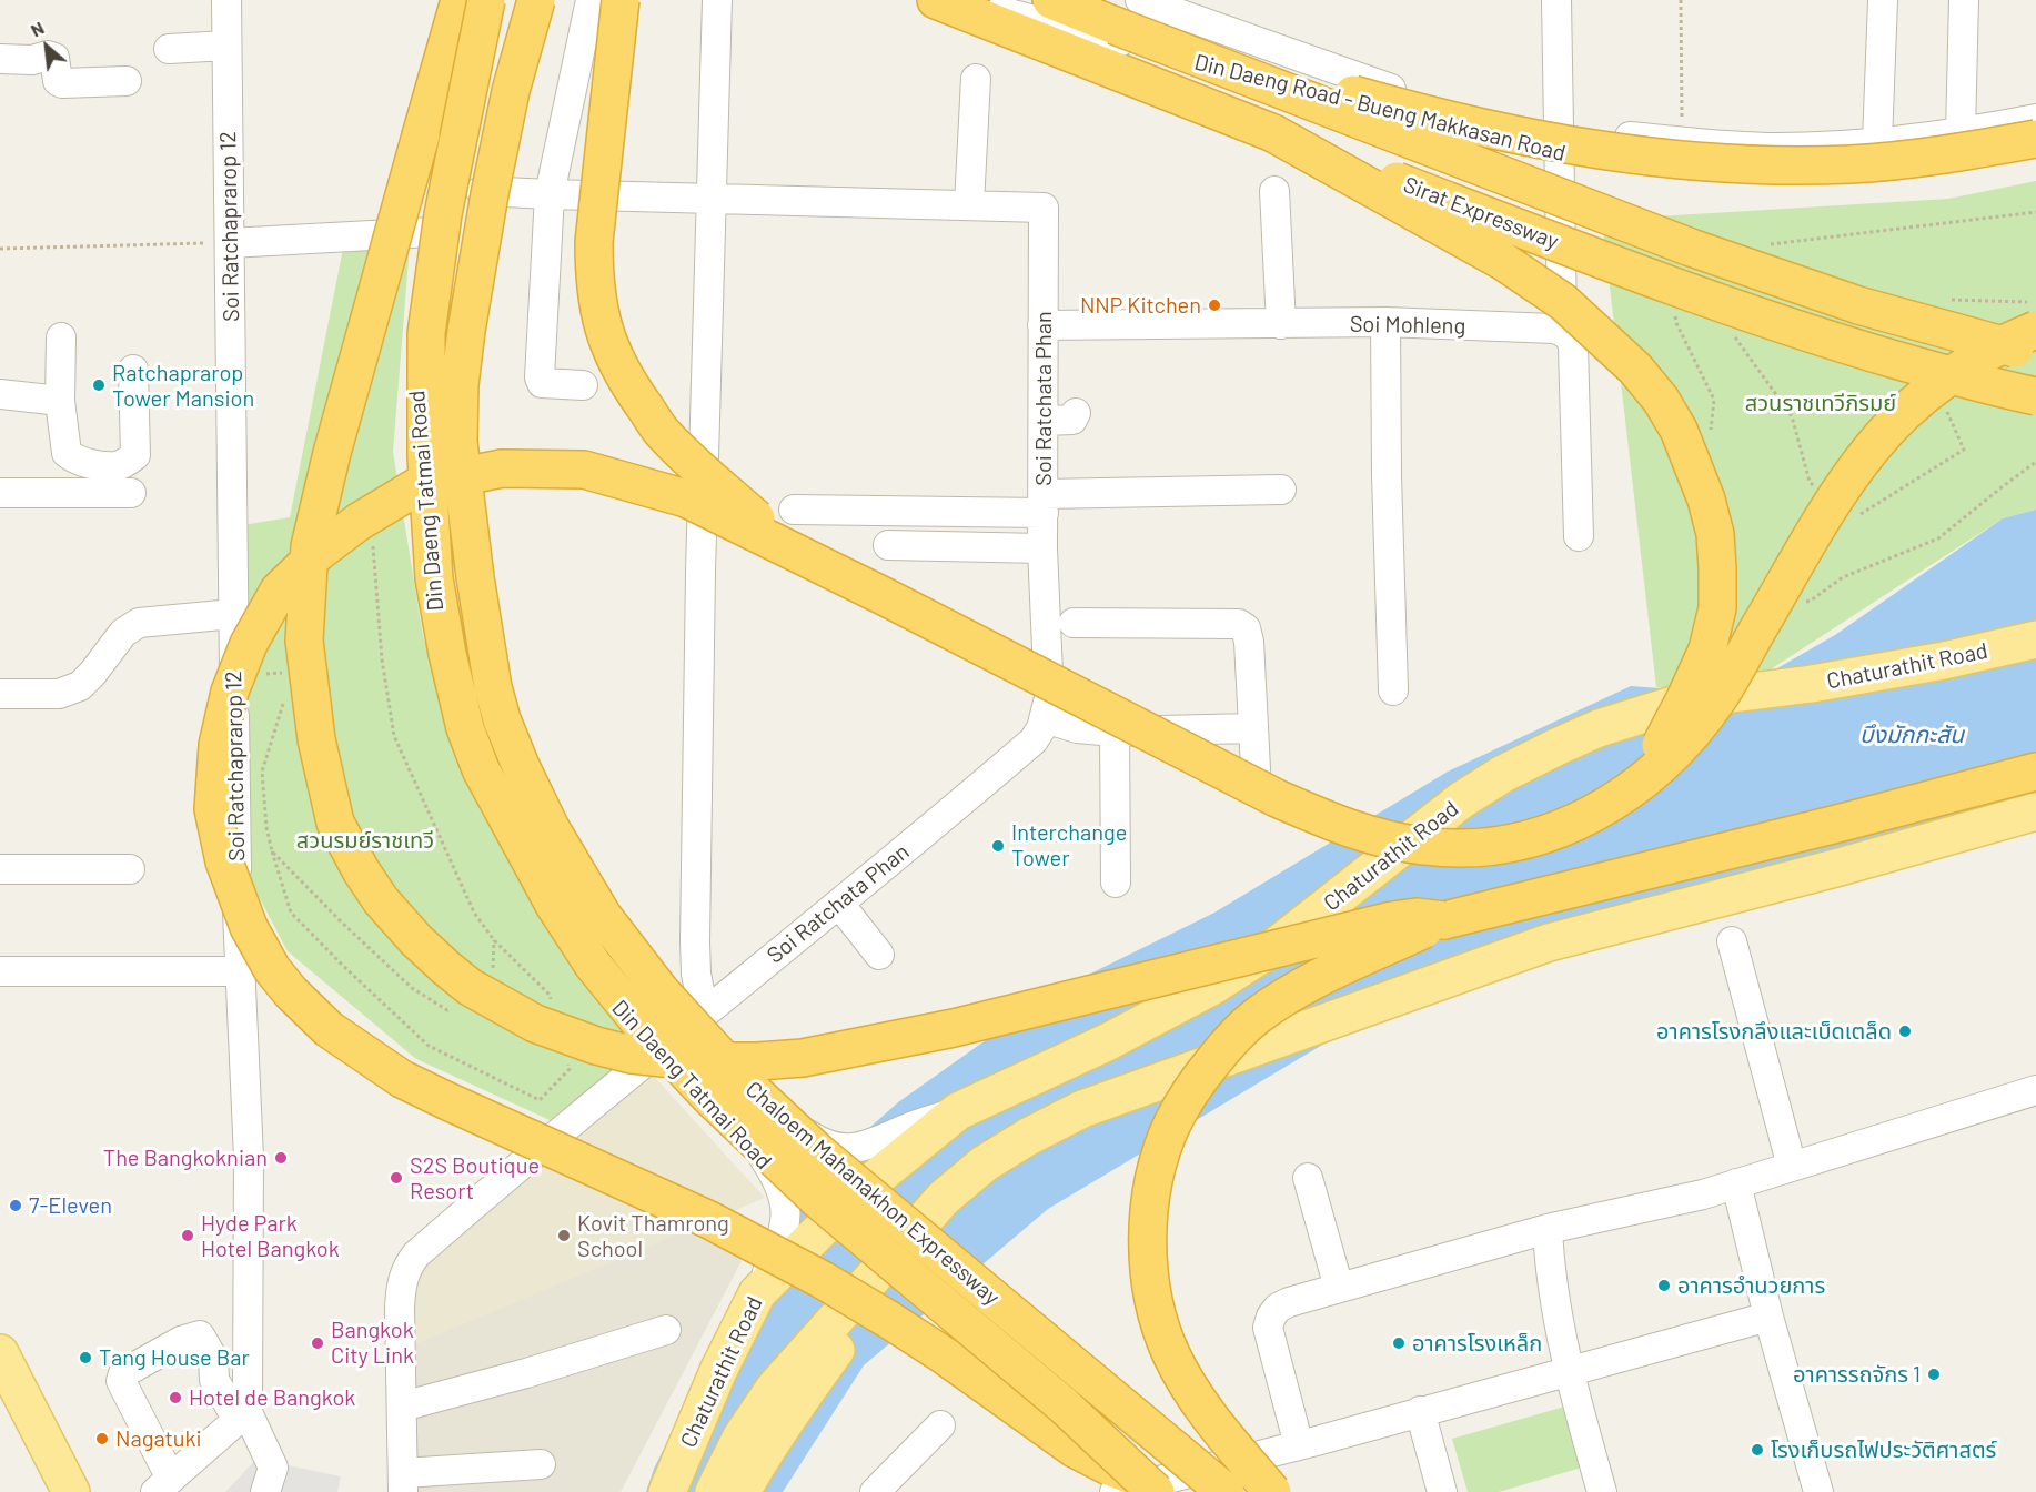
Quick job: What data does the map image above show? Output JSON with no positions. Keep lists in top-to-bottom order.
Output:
{
  "streets": {
    "highway": ["Sirat Expressway", "Chaloem Mahanakhon Expressway"],
    "main road": ["Chaturathit Road"],
    "street": [
      "Din Daeng Road - Bueng Makkasan Road",
      "Soi Ratchaprarop 12",
      "Soi Mohleng",
      "Soi Ratchata Phan",
      "Din Daeng Tatmai Road"
    ]
  },
  "crossings": [
    ["Soi Mohleng", "Soi Ratchata Phan"],
    ["Soi Ratchata Phan", "Din Daeng Tatmai Road"],
    ["Din Daeng Tatmai Road", "Chaturathit Road"],
    ["Din Daeng Tatmai Road", "Chaloem Mahanakhon Expressway"]
  ],
  "water": ["บึงมักกะสัน"],
  "parks": ["สวนราชเทวีภิรมย์", "สวนรมย์ราชเทวี"],
  "places": [
    "NNP Kitchen",
    "Ratchaprarop Tower Mansion",
    "Interchange Tower",
    "อาคารโรงกลึงและเบ็ดเตล็ด",
    "The Bangkoknian",
    "S2S Boutique Resort",
    "7-Eleven",
    "Hyde Park Hotel Bangkok",
    "Kovit Thamrong School",
    "อาคารอำนวยการ",
    "Bangkok City Link",
    "อาคารโรงเหล็ก",
    "Tang House Bar",
    "อาคารรถจักร 1",
    "Hotel de Bangkok",
    "Nagatuki",
    "โรงเก็บรถไฟประวัติศาสตร์"
  ],
  "north": "top left"
}
